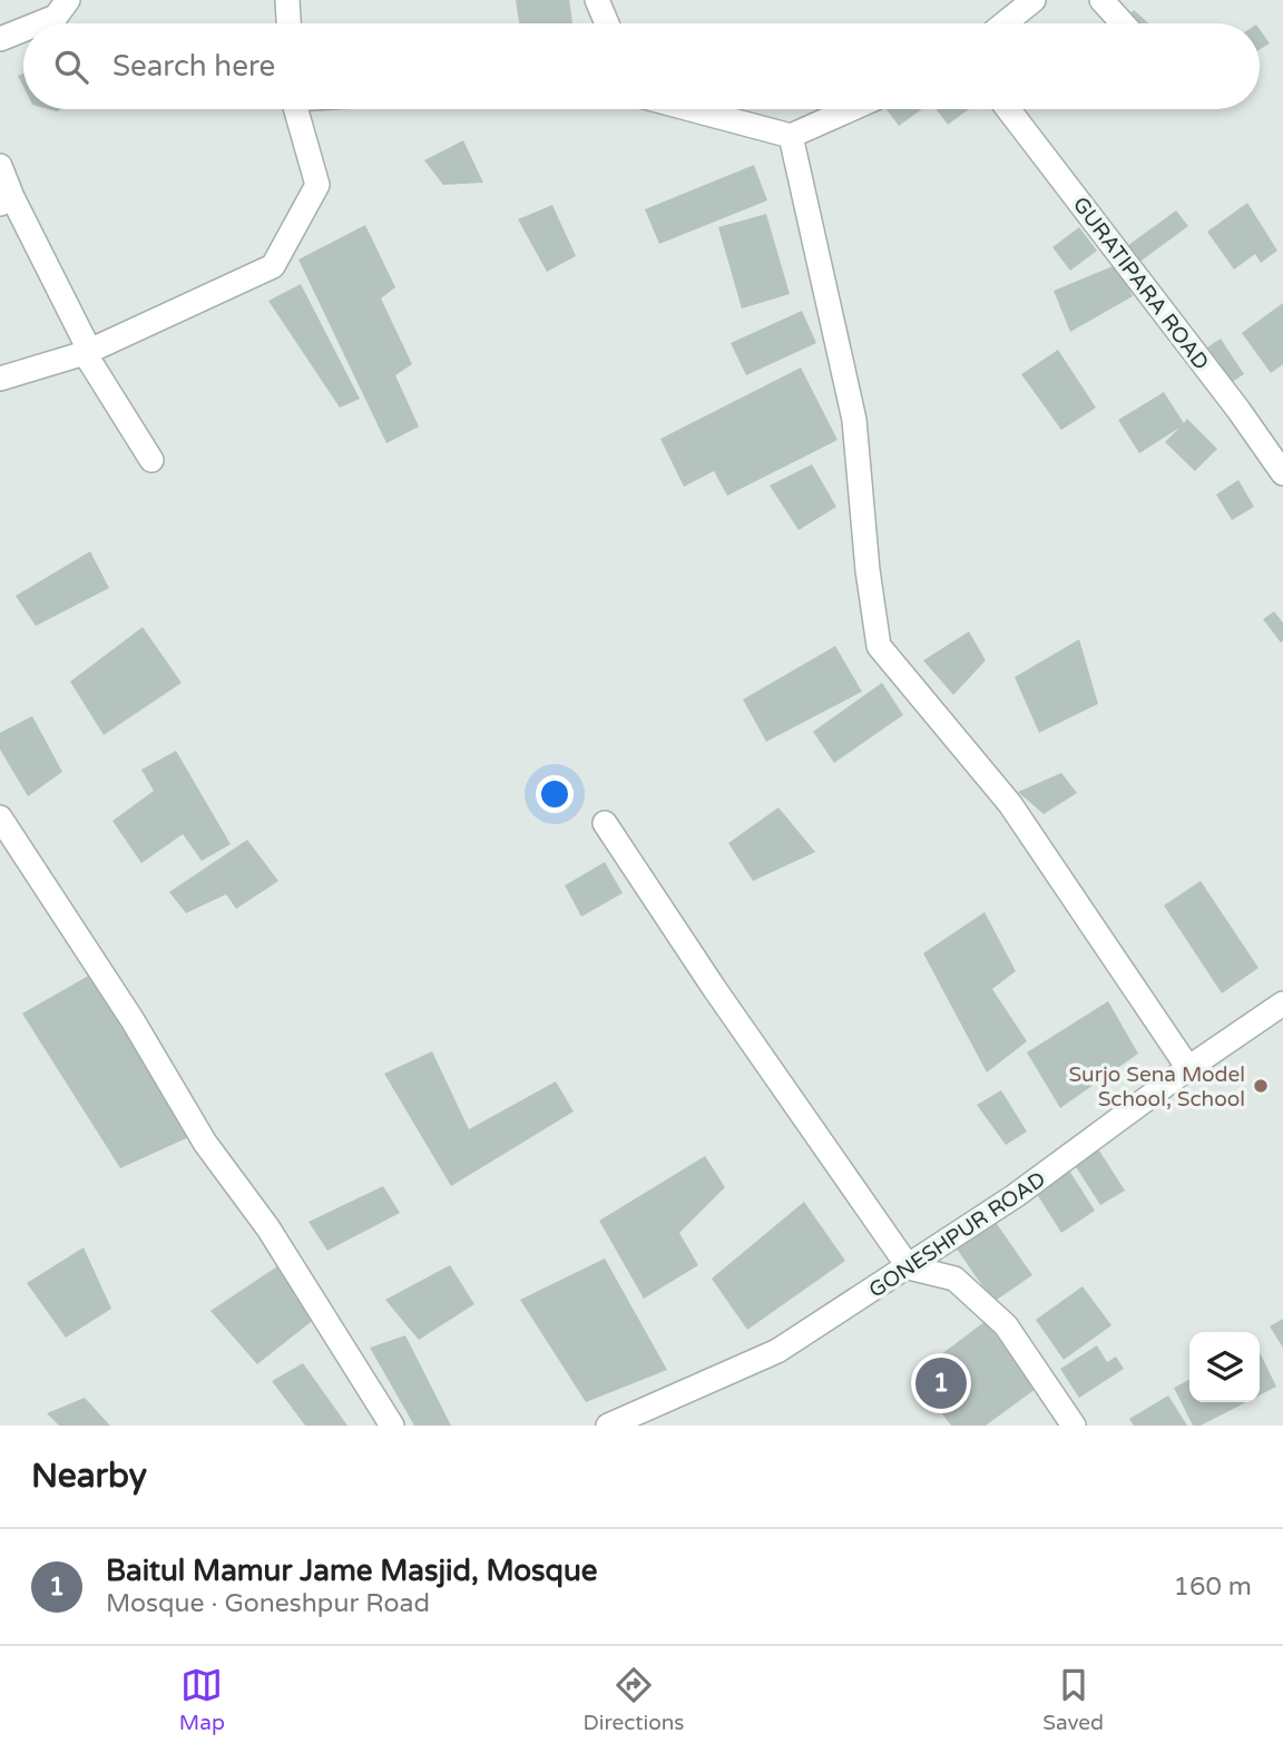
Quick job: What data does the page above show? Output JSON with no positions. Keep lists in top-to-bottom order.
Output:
{
  "streets": {
    "street": ["GURATIPARA ROAD", "GONESHPUR ROAD"]
  },
  "places": ["Surjo Sena Model School, School"],
  "page": {
    "search": "Search here",
    "pins": "1",
    "heading": "Nearby",
    "list": [
      {
        "mark": "1",
        "name": "Baitul Mamur Jame Masjid, Mosque",
        "note": "Mosque · Goneshpur Road",
        "value": "160 m"
      }
    ],
    "nav": ["Map", "Directions", "Saved"]
  }
}
